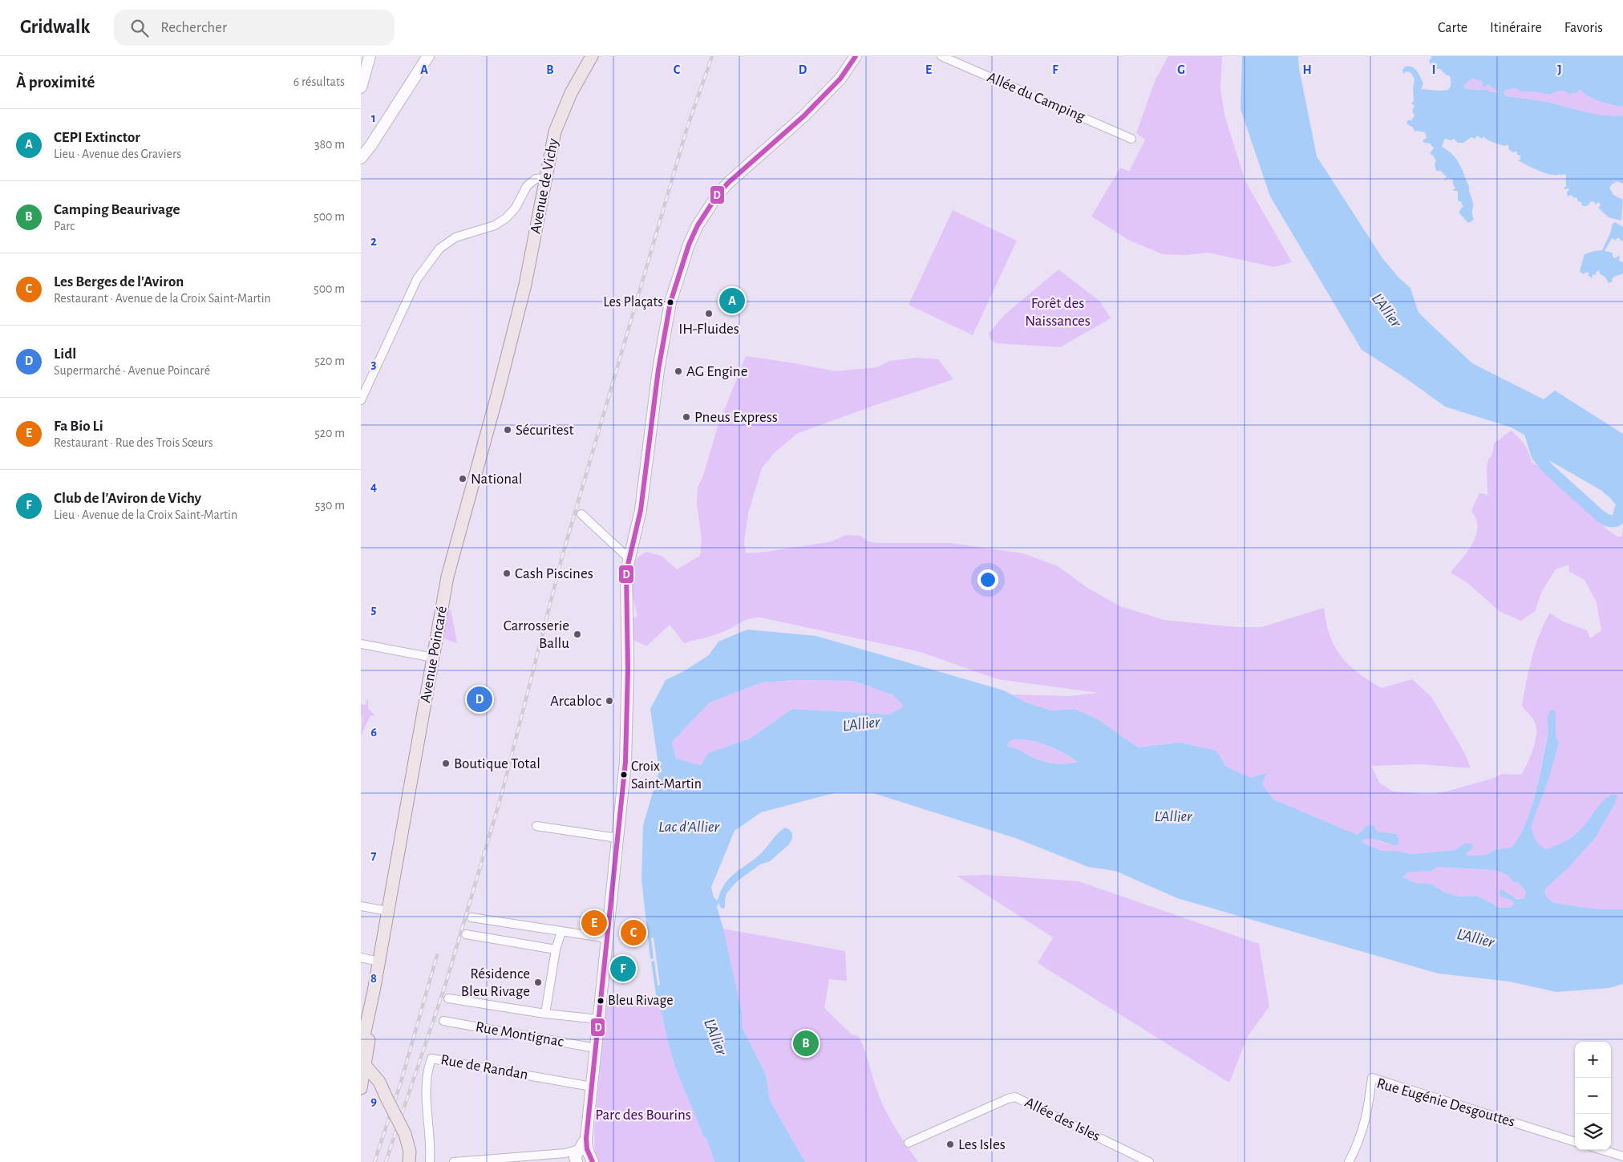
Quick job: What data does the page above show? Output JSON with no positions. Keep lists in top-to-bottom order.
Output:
{
  "streets": {
    "main road": ["Avenue de Vichy", "Avenue Poincaré"],
    "street": [
      "Allée du Camping",
      "Rue Montignac",
      "Rue de Randan",
      "Rue Eugénie Desgouttes",
      "Allée des Isles"
    ]
  },
  "crossings": [
    ["Avenue de Vichy", "Avenue Poincaré"]
  ],
  "water": ["L'Allier", "Lac d'Allier"],
  "parks": ["Forêt des Naissances", "Parc des Bourins"],
  "places": [
    "Les Plaçats",
    "IH-Fluides",
    "AG Engine",
    "Pneus Express",
    "Sécuritest",
    "National",
    "Cash Piscines",
    "Carrosserie Ballu",
    "Arcabloc",
    "Boutique Total",
    "Croix Saint-Martin",
    "Résidence Bleu Rivage",
    "Bleu Rivage",
    "Les Isles"
  ],
  "lines": ["transit line D"],
  "page": {
    "header": "Gridwalk",
    "search": "Rechercher",
    "nav": ["Carte", "Itinéraire", "Favoris"],
    "heading": ["À proximité", "6 résultats"],
    "list": [
      {
        "mark": "A",
        "name": "CEPI Extinctor",
        "note": "Lieu · Avenue des Graviers",
        "value": "380 m"
      },
      {
        "mark": "B",
        "name": "Camping Beaurivage",
        "note": "Parc",
        "value": "500 m"
      },
      {
        "mark": "C",
        "name": "Les Berges de l'Aviron",
        "note": "Restaurant · Avenue de la Croix Saint-Martin",
        "value": "500 m"
      },
      {
        "mark": "D",
        "name": "Lidl",
        "note": "Supermarché · Avenue Poincaré",
        "value": "520 m"
      },
      {
        "mark": "E",
        "name": "Fa Bio Li",
        "note": "Restaurant · Rue des Trois Sœurs",
        "value": "520 m"
      },
      {
        "mark": "F",
        "name": "Club de l'Aviron de Vichy",
        "note": "Lieu · Avenue de la Croix Saint-Martin",
        "value": "530 m"
      }
    ],
    "pins": [
      "A",
      "D",
      "E",
      "C",
      "F",
      "B"
    ],
    "map_buttons": ["+", "−"]
  },
  "grid": {
    "columns": [
      "A",
      "B",
      "C",
      "D",
      "E",
      "F",
      "G",
      "H",
      "I",
      "J"
    ],
    "rows": [
      "1",
      "2",
      "3",
      "4",
      "5",
      "6",
      "7",
      "8",
      "9"
    ]
  }
}
